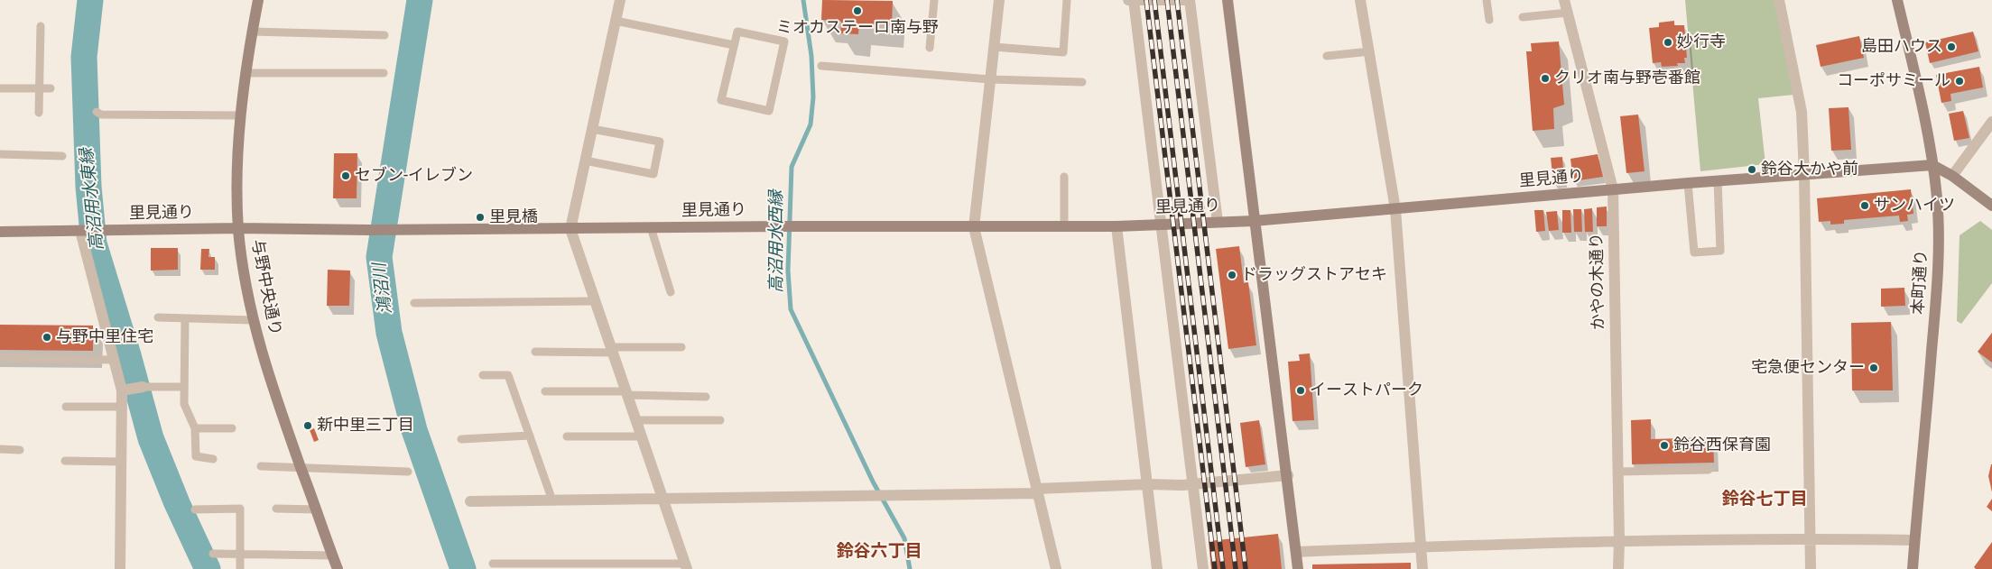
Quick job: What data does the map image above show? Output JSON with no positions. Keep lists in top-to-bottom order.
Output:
{
  "streets": {
    "street": [
      "里見通り",
      "かやの木通り",
      "本町通り",
      "与野中央通り"
    ]
  },
  "crossings": [
    ["里見通り", "かやの木通り"],
    ["里見通り", "本町通り"],
    ["里見通り", "与野中央通り"]
  ],
  "districts": ["鈴谷七丁目", "鈴谷六丁目"],
  "water": ["高沼用水東縁", "高沼用水西縁", "鴻沼川"],
  "places": [
    "ミオカステーロ南与野",
    "妙行寺",
    "島田ハウス",
    "クリオ南与野壱番館",
    "コーポサミール",
    "鈴谷大かや前",
    "セブン-イレブン",
    "サンハイツ",
    "里見橋",
    "ドラッグストアセキ",
    "与野中里住宅",
    "宅急便センター",
    "イーストパーク",
    "新中里三丁目",
    "鈴谷西保育園"
  ]
}
